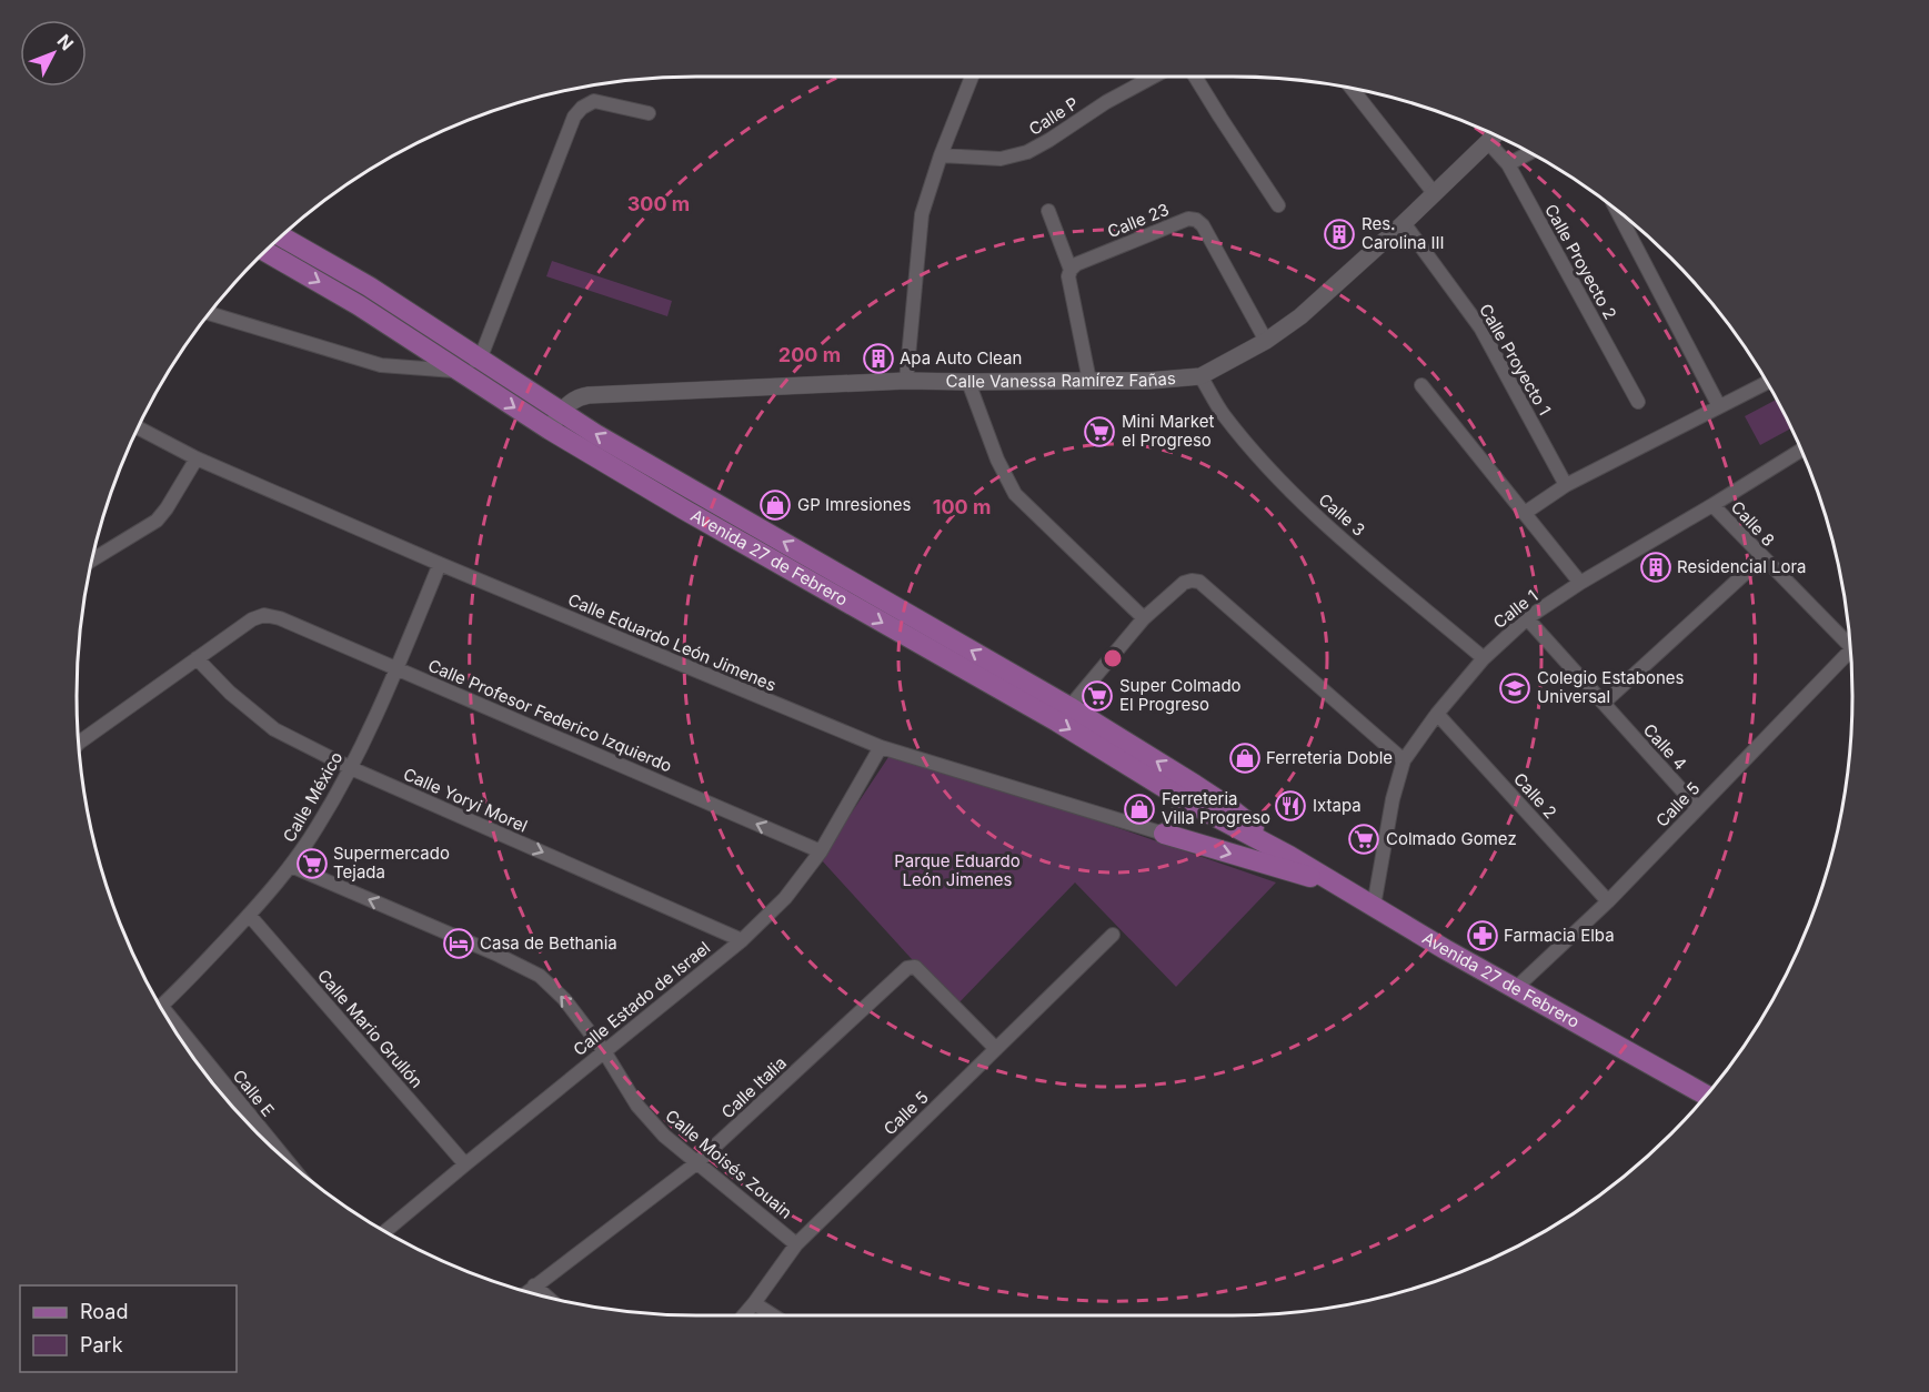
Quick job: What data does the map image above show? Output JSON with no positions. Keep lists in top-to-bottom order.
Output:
{
  "streets": {
    "main road": ["Avenida 27 de Febrero"],
    "street": [
      "Calle P",
      "Calle 23",
      "Calle Proyecto 2",
      "Calle Proyecto 1",
      "Calle Vanessa Ramírez Fañas",
      "Calle 3",
      "Calle 8",
      "Calle 1",
      "Calle Eduardo León Jimenes",
      "Calle Profesor Federico Izquierdo",
      "Calle 4",
      "Calle 2",
      "Calle México",
      "Calle Yoryi Morel",
      "Calle 5",
      "Calle Estado de Israel",
      "Calle Mario Grullón",
      "Calle Italia",
      "Calle E",
      "Calle Moisés Zouain"
    ]
  },
  "crossings": [
    ["Calle 23", "Calle Vanessa Ramírez Fañas"],
    ["Calle Proyecto 2", "Calle Vanessa Ramírez Fañas"],
    ["Calle Proyecto 1", "Calle Vanessa Ramírez Fañas"],
    ["Calle Vanessa Ramírez Fañas", "Calle 3"],
    ["Calle Vanessa Ramírez Fañas", "Avenida 27 de Febrero"],
    ["Calle 3", "Calle 1"],
    ["Calle 8", "Calle 1"],
    ["Avenida 27 de Febrero", "Calle 1"],
    ["Avenida 27 de Febrero", "Calle 5"],
    ["Calle 1", "Calle 4"],
    ["Calle 1", "Calle 2"],
    ["Calle Eduardo León Jimenes", "Calle México"],
    ["Calle Eduardo León Jimenes", "Calle Estado de Israel"],
    ["Calle Profesor Federico Izquierdo", "Calle México"],
    ["Calle Profesor Federico Izquierdo", "Calle Yoryi Morel"],
    ["Calle Profesor Federico Izquierdo", "Calle Estado de Israel"],
    ["Calle 4", "Calle 5"],
    ["Calle 2", "Calle 5"],
    ["Calle México", "Calle Yoryi Morel"],
    ["Calle México", "Calle Mario Grullón"],
    ["Calle México", "Calle Moisés Zouain"],
    ["Calle Yoryi Morel", "Calle Estado de Israel"],
    ["Calle 5", "Calle Italia"],
    ["Calle 5", "Calle Moisés Zouain"],
    ["Calle Estado de Israel", "Calle Mario Grullón"],
    ["Calle Estado de Israel", "Calle Moisés Zouain"],
    ["Calle Italia", "Calle Moisés Zouain"]
  ],
  "one_way": ["Calle Profesor Federico Izquierdo", "Calle Yoryi Morel", "Calle Moisés Zouain"],
  "parks": ["Parque Eduardo León Jimenes"],
  "places": {
    "building": ["Res. Carolina III", "Apa Auto Clean", "Residencial Lora"],
    "supermarket": [
      "Mini Market el Progreso",
      "Super Colmado El Progreso",
      "Colmado Gomez",
      "Supermercado Tejada"
    ],
    "shop": ["GP Imresiones", "Ferreteria Doble", "Ferreteria Villa Progreso"],
    "school or university": ["Colegio Estabones Universal"],
    "restaurant": ["Ixtapa"],
    "pharmacy": ["Farmacia Elba"],
    "hotel": ["Casa de Bethania"]
  },
  "legend": ["Road", "Park"],
  "north": "top right",
  "rings": ["300 m", "200 m", "100 m"]
}
